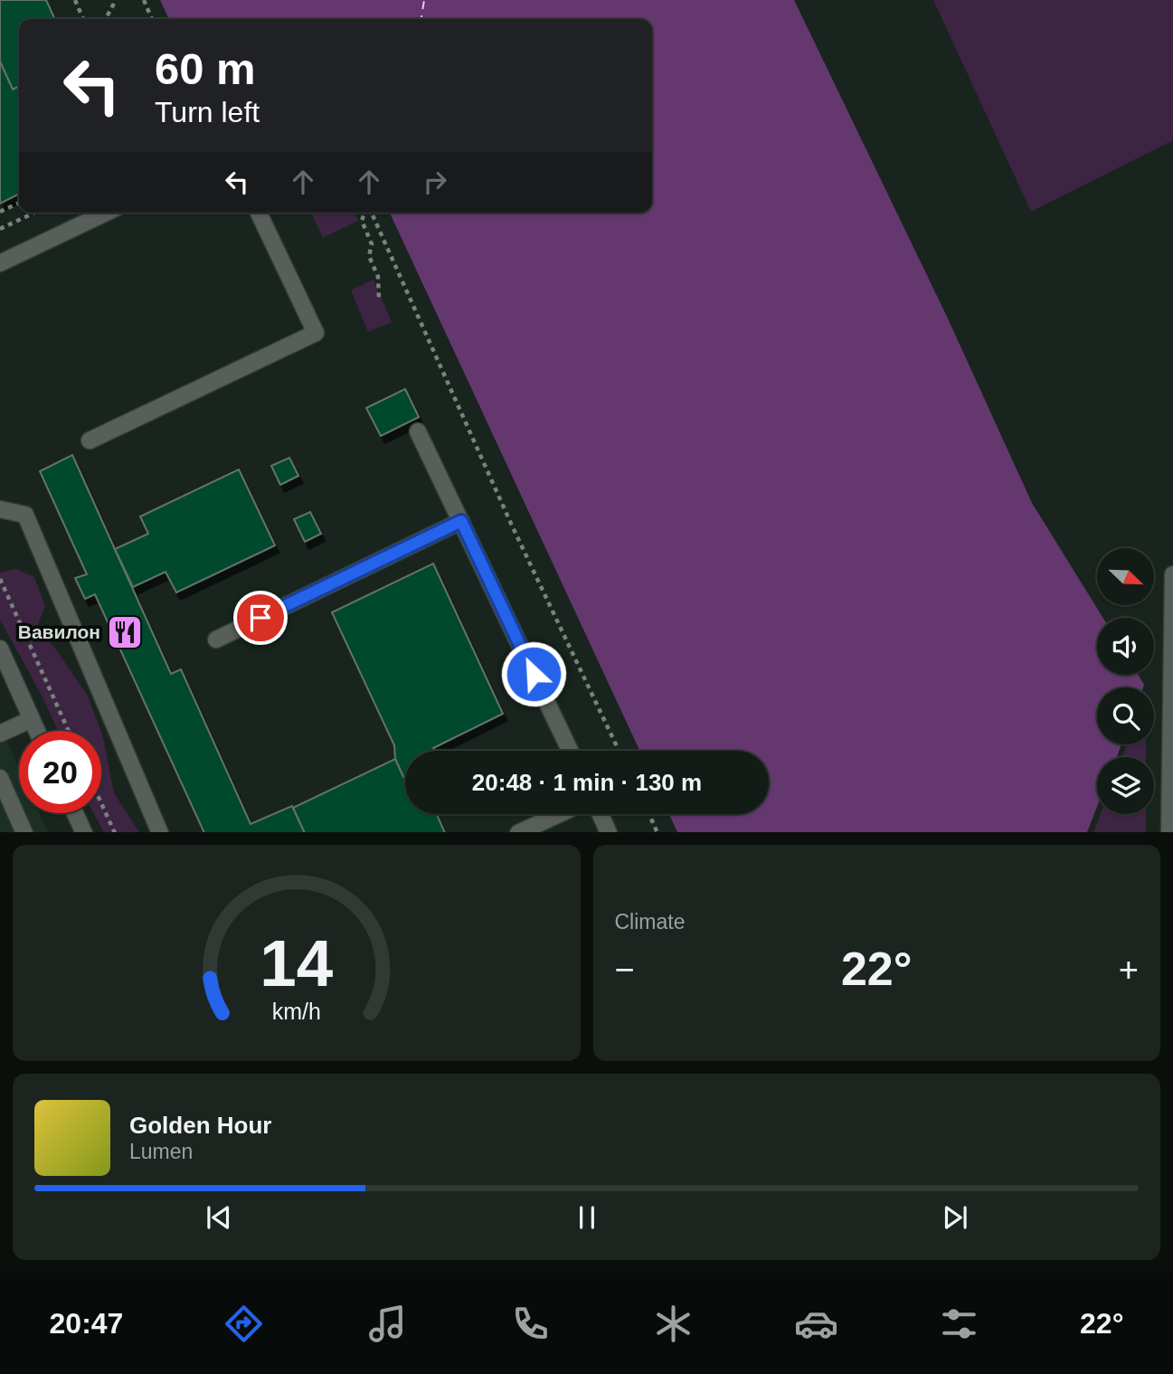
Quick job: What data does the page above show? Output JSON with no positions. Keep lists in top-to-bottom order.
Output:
{
  "places": {
    "restaurant": ["Вавилон"]
  },
  "north": "bottom right",
  "page": {
    "turn": ["60 m", "Turn left"],
    "limit": "20",
    "trip": "20:48 · 1 min · 130 m",
    "tile": "Climate",
    "heat": ["−", "22°", "+"],
    "song": ["Golden Hour", "Lumen"],
    "tabs": ["20:47", "22°"],
    "gauge": ["14", "km/h"]
  }
}
